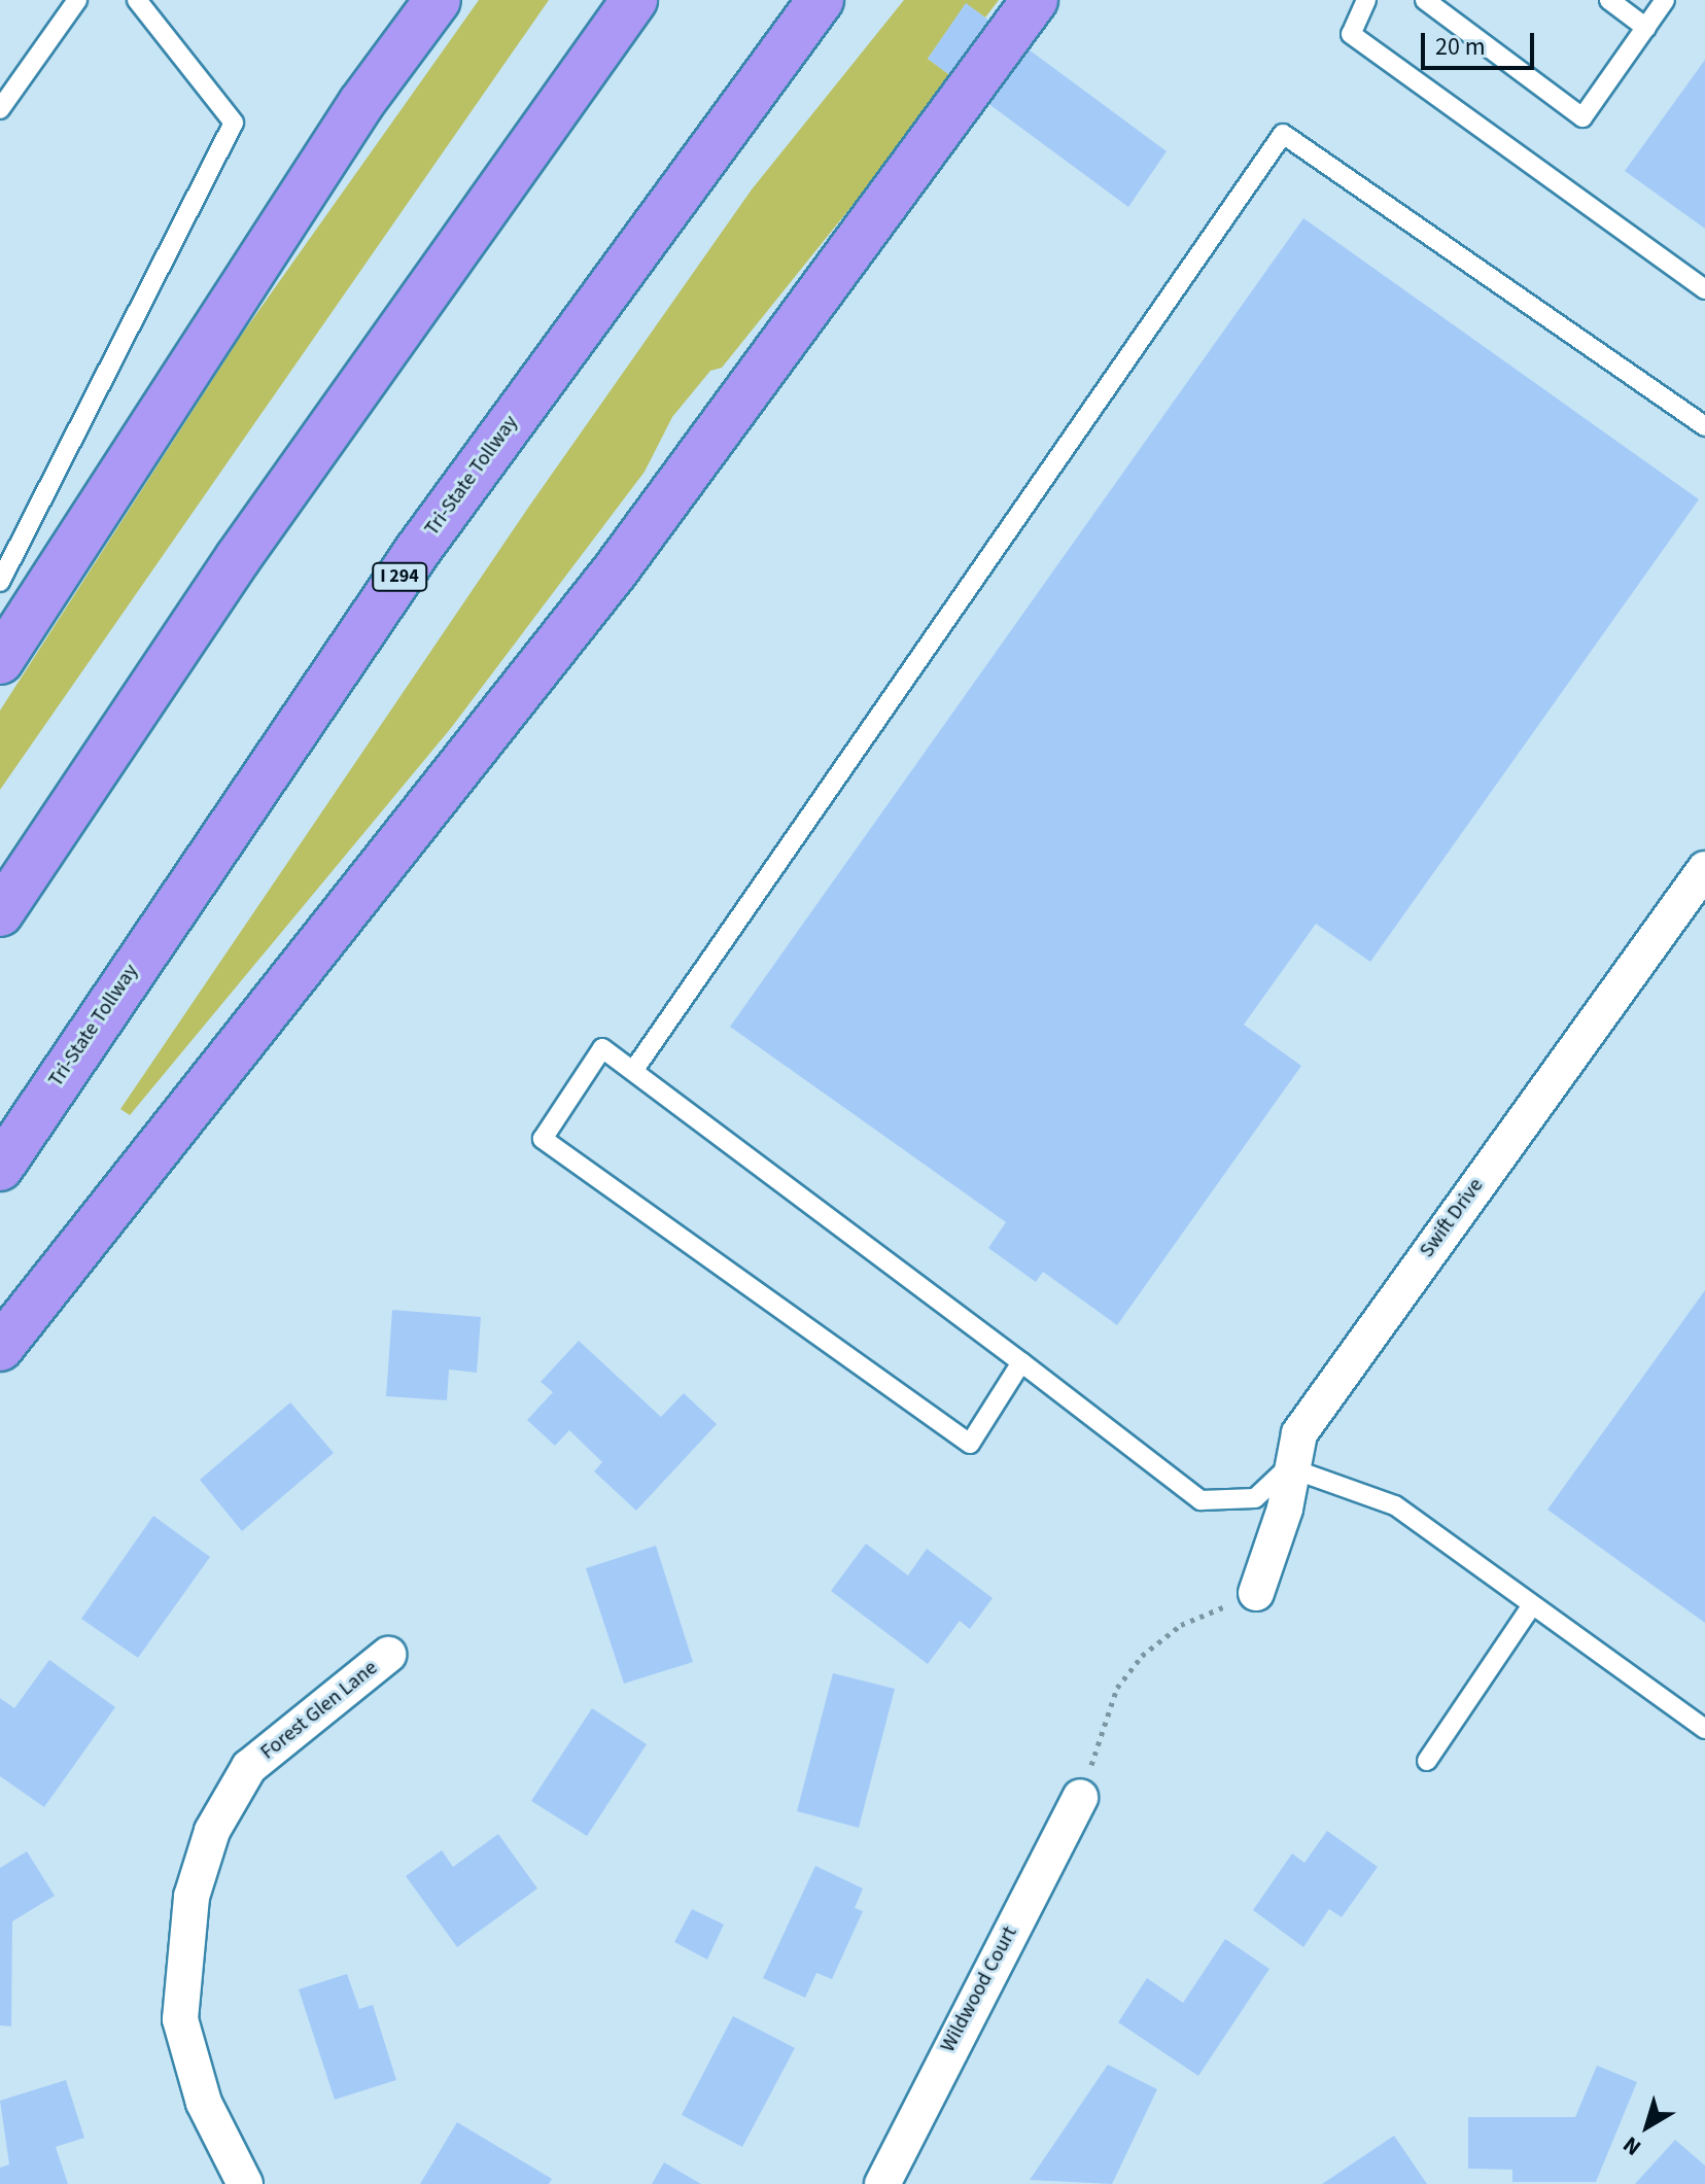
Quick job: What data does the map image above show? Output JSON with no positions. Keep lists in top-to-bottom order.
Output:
{
  "streets": {
    "highway": ["Tri-State Tollway", "I 294"],
    "street": ["Swift Drive", "Forest Glen Lane", "Wildwood Court"]
  },
  "scale_bar": "20 m",
  "north": "bottom left"
}
